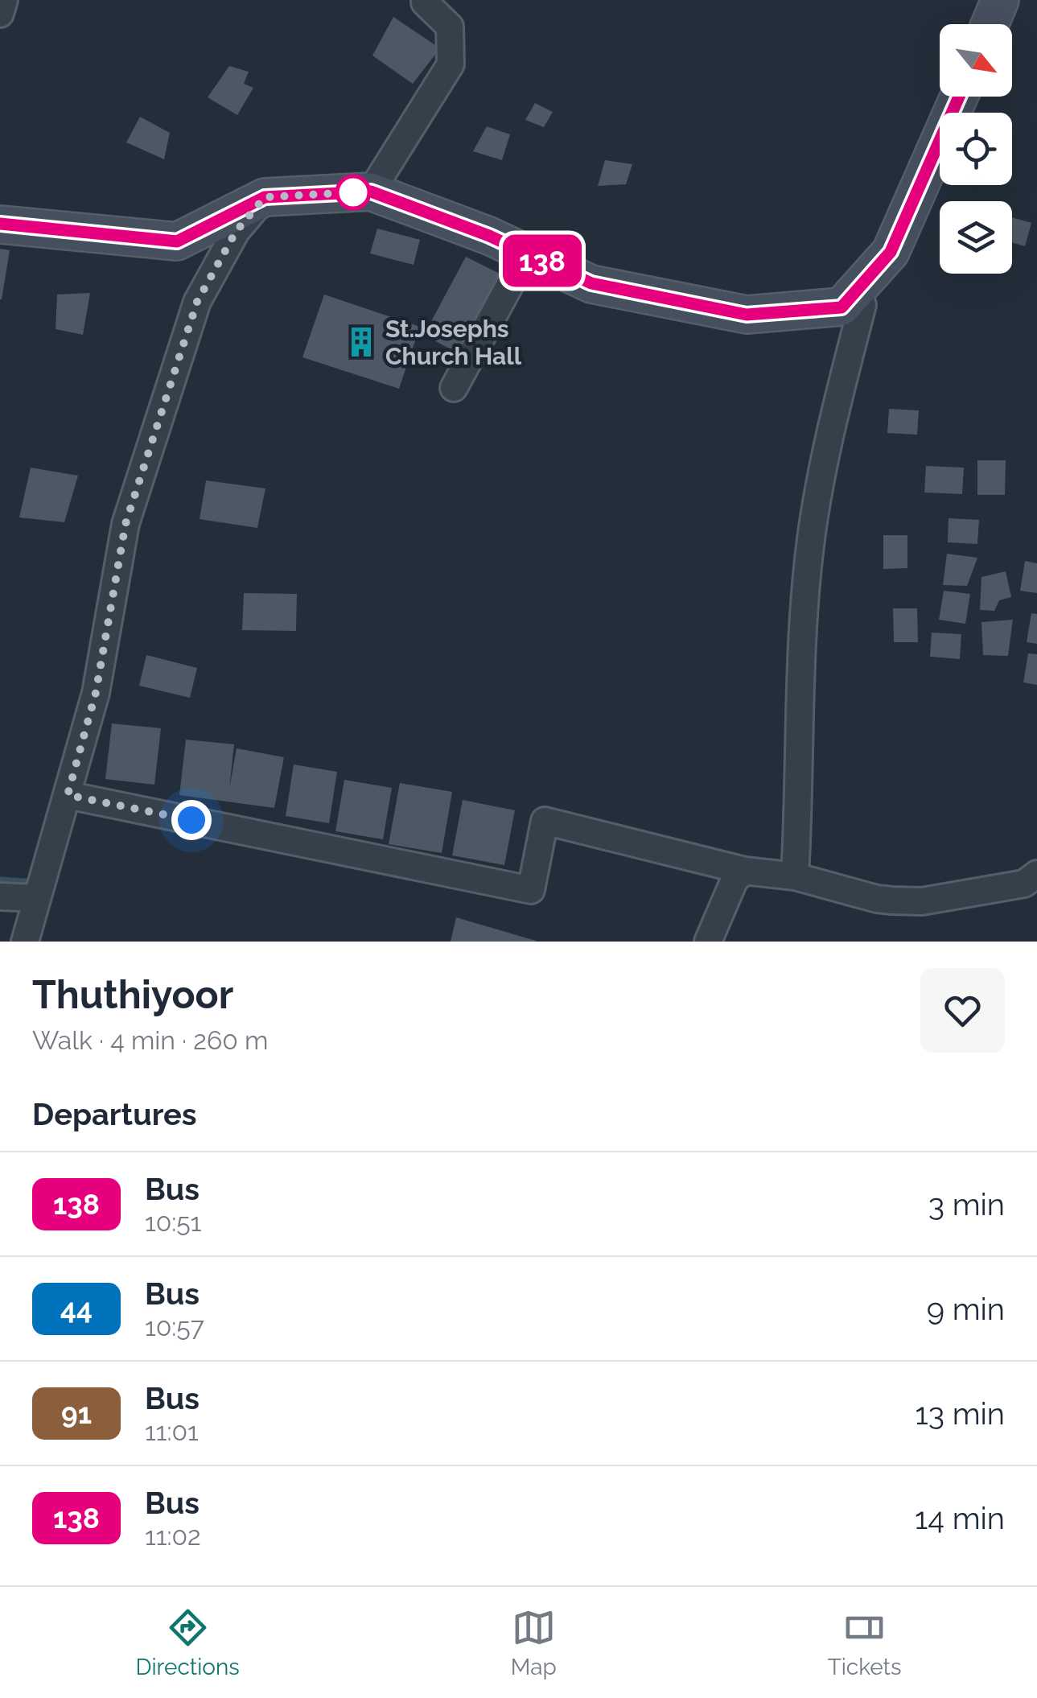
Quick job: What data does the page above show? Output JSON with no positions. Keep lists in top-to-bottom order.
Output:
{
  "places": {
    "building": ["St.Josephs Church Hall"]
  },
  "lines": ["bus line 138"],
  "north": "bottom right",
  "page": {
    "on_map": "138",
    "heading": [
      ["Thuthiyoor", "Walk · 4 min · 260 m"],
      "Departures"
    ],
    "list": [
      {
        "mark": "138",
        "name": "Bus",
        "note": "10:51",
        "value": "3 min"
      },
      {
        "mark": "44",
        "name": "Bus",
        "note": "10:57",
        "value": "9 min"
      },
      {
        "mark": "91",
        "name": "Bus",
        "note": "11:01",
        "value": "13 min"
      },
      {
        "mark": "138",
        "name": "Bus",
        "note": "11:02",
        "value": "14 min"
      }
    ],
    "tabs": ["Directions", "Map", "Tickets"]
  }
}
